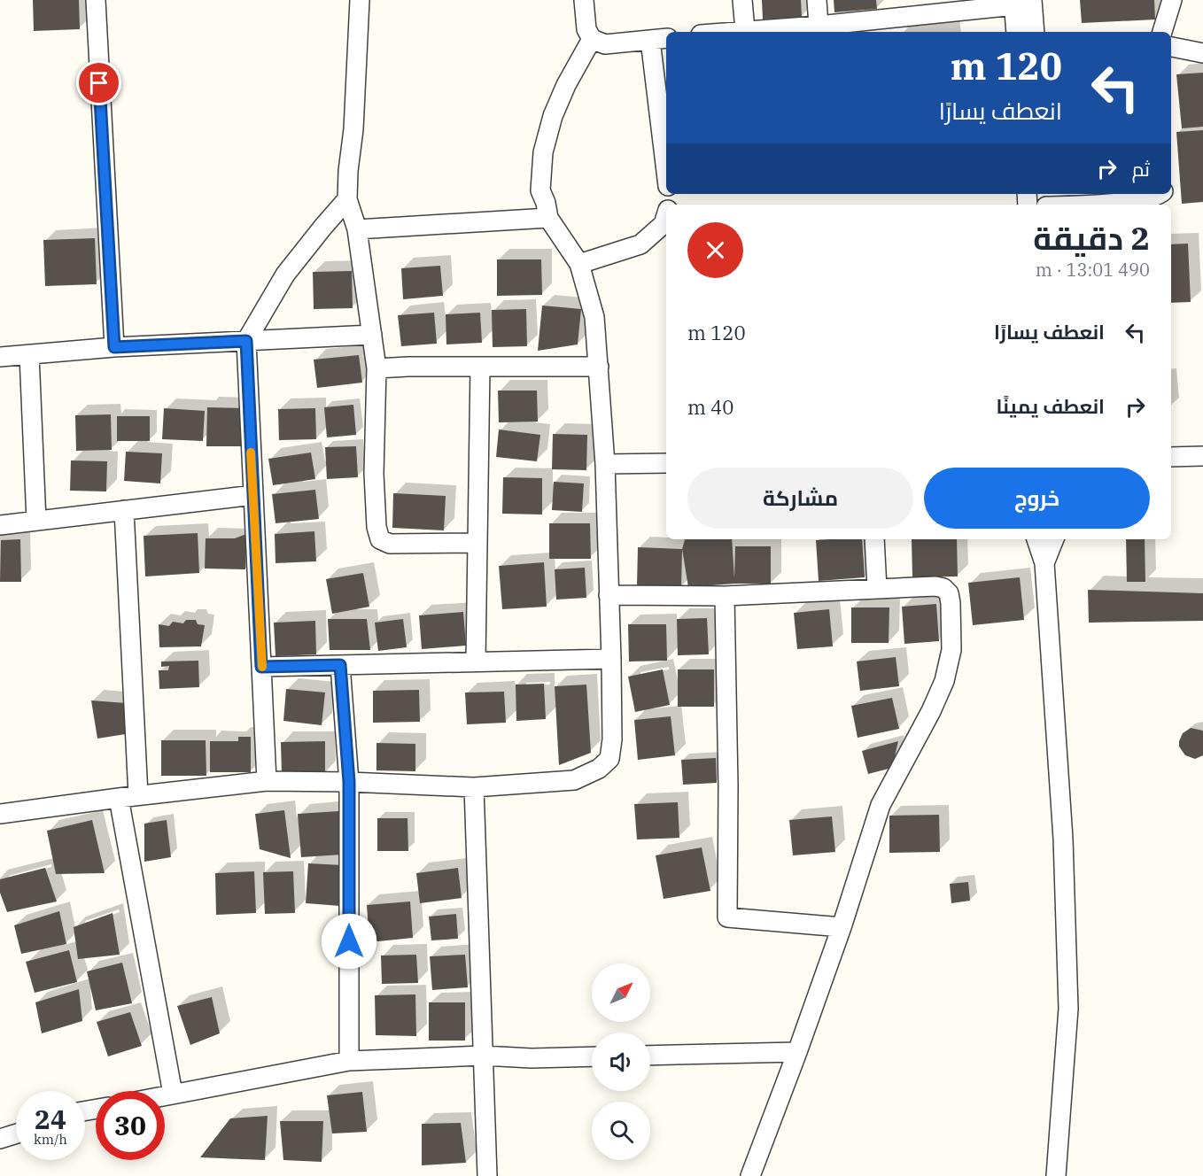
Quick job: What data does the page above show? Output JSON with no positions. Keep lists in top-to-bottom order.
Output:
{
  "north": "top right",
  "page": {
    "turn": ["120 m", "انعطف يسارًا"],
    "then": "ثم",
    "heading": ["2 دقيقة", "490 m · 13:01"],
    "list": [
      {
        "name": "انعطف يسارًا",
        "value": "120 m"
      },
      {
        "name": "انعطف يمينًا",
        "value": "40 m"
      }
    ],
    "buttons": ["خروج", "مشاركة"],
    "speed": "24 km/h",
    "limit": "30"
  }
}
